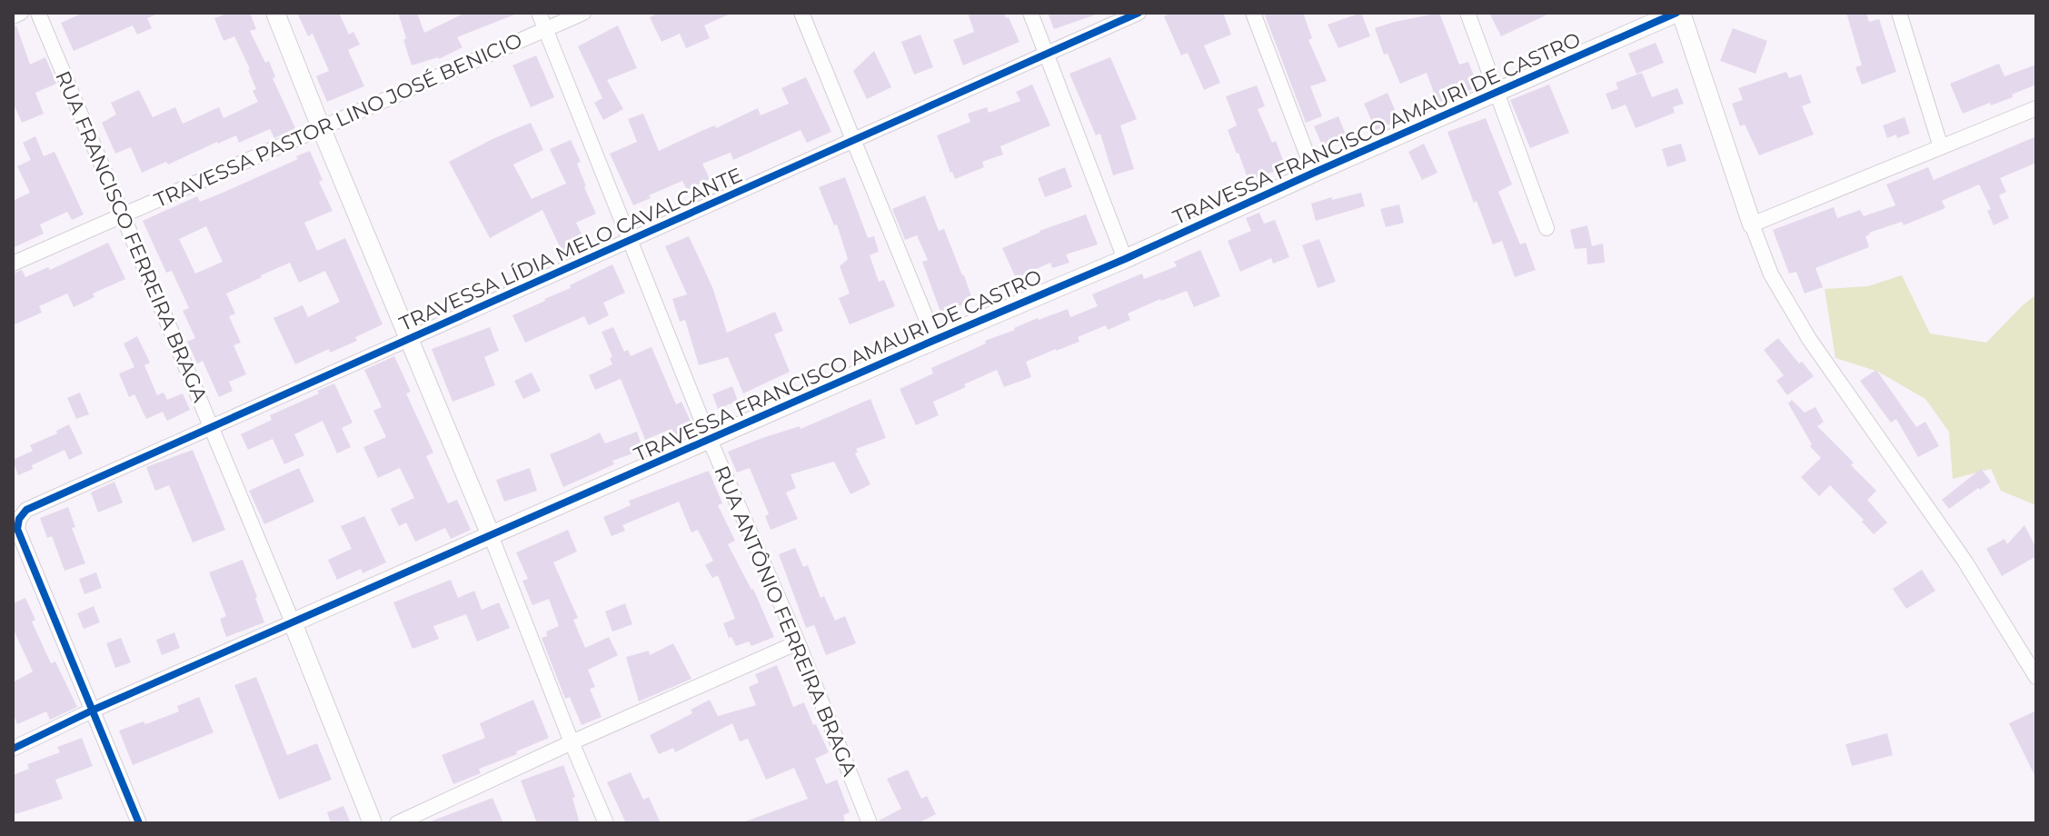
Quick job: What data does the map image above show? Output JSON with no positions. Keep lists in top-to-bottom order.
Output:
{
  "streets": {
    "street": [
      "TRAVESSA PASTOR LINO JOSÉ BENICIO",
      "TRAVESSA FRANCISCO AMAURI DE CASTRO",
      "RUA FRANCISCO FERREIRA BRAGA",
      "TRAVESSA LÍDIA MELO CAVALCANTE",
      "RUA ANTÔNIO FERREIRA BRAGA"
    ]
  },
  "crossings": [
    ["TRAVESSA PASTOR LINO JOSÉ BENICIO", "RUA FRANCISCO FERREIRA BRAGA"],
    ["TRAVESSA PASTOR LINO JOSÉ BENICIO", "RUA ANTÔNIO FERREIRA BRAGA"],
    ["TRAVESSA FRANCISCO AMAURI DE CASTRO", "RUA FRANCISCO FERREIRA BRAGA"],
    ["TRAVESSA FRANCISCO AMAURI DE CASTRO", "TRAVESSA LÍDIA MELO CAVALCANTE"],
    ["TRAVESSA FRANCISCO AMAURI DE CASTRO", "RUA ANTÔNIO FERREIRA BRAGA"],
    ["RUA FRANCISCO FERREIRA BRAGA", "TRAVESSA LÍDIA MELO CAVALCANTE"],
    ["TRAVESSA LÍDIA MELO CAVALCANTE", "RUA ANTÔNIO FERREIRA BRAGA"]
  ]
}
